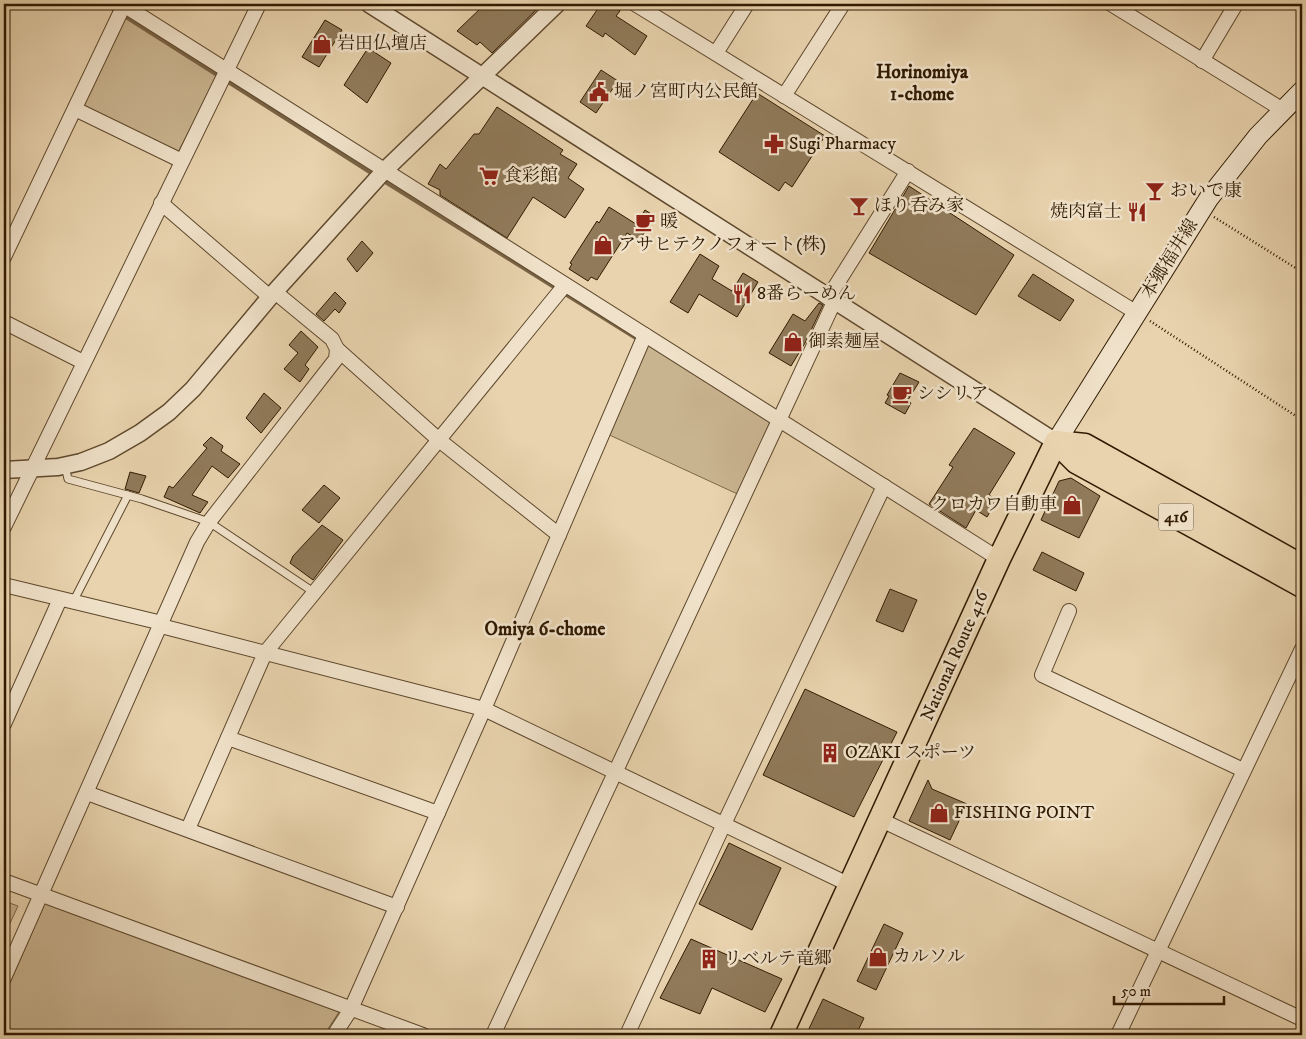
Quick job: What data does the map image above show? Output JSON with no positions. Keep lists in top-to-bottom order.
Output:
{
  "streets": {
    "highway": ["416", "National Route 416"],
    "main road": ["本郷福井線"]
  },
  "crossings": [
    ["本郷福井線", "416"],
    ["本郷福井線", "National Route 416"],
    ["416", "National Route 416"]
  ],
  "districts": ["Horinomiya 1-chome", "Omiya 6-chome"],
  "places": {
    "shop": [
      "岩田仏壇店",
      "アサヒテクノフォート(株)",
      "御素麺屋",
      "クロカワ自動車",
      "FISHING POINT",
      "カルソル"
    ],
    "public building": ["堀ノ宮町内公民館"],
    "pharmacy": ["Sugi Pharmacy"],
    "supermarket": ["食彩館"],
    "bar": ["おいで康", "ほり呑み家"],
    "restaurant": ["焼肉富士", "8番らーめん"],
    "cafe": ["暖", "シシリア"],
    "building": ["OZAKI スポーツ", "リベルテ竜郷"]
  },
  "scale_bar": "50 m"
}
